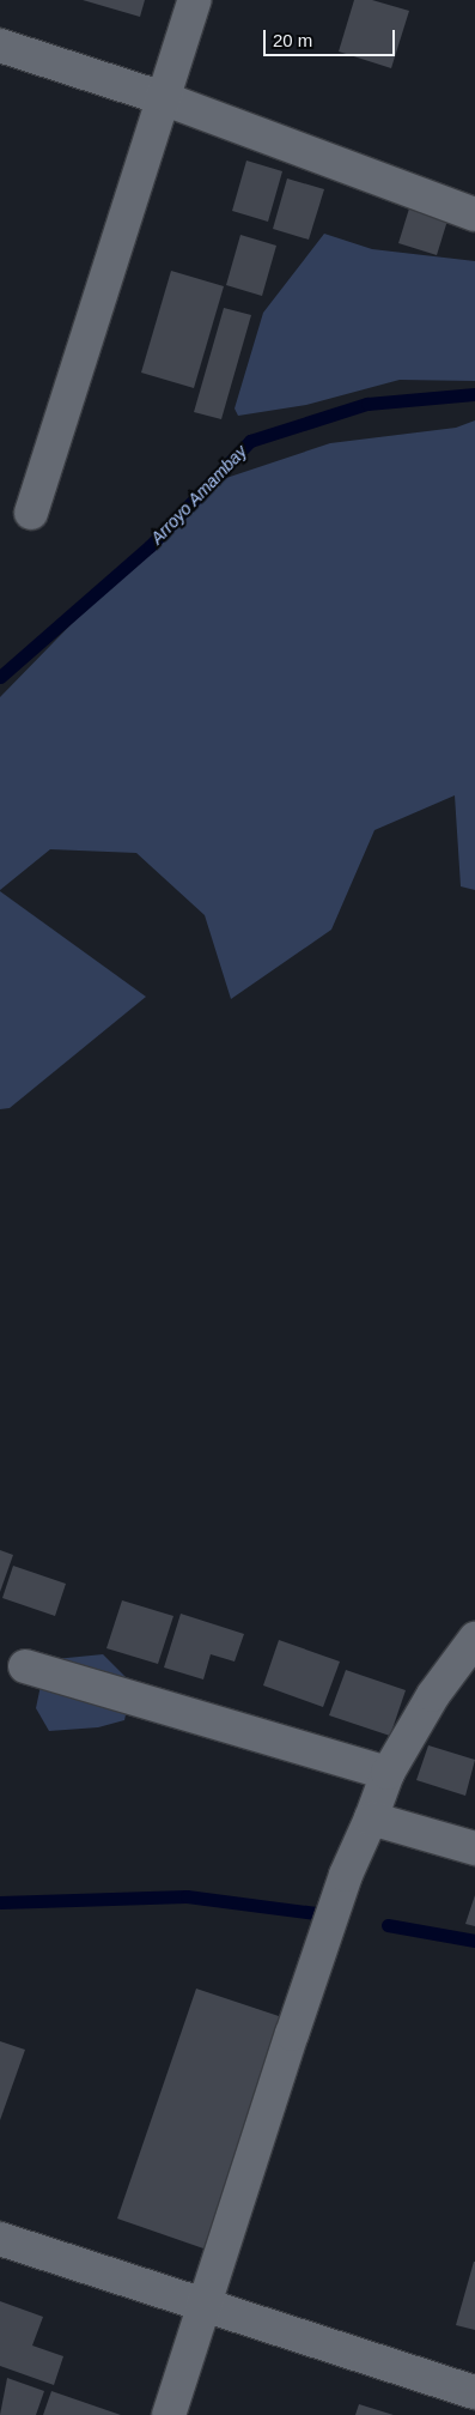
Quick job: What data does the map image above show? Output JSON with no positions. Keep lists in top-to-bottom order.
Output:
{
  "water": ["Arroyo Amambay"],
  "scale_bar": "20 m"
}
